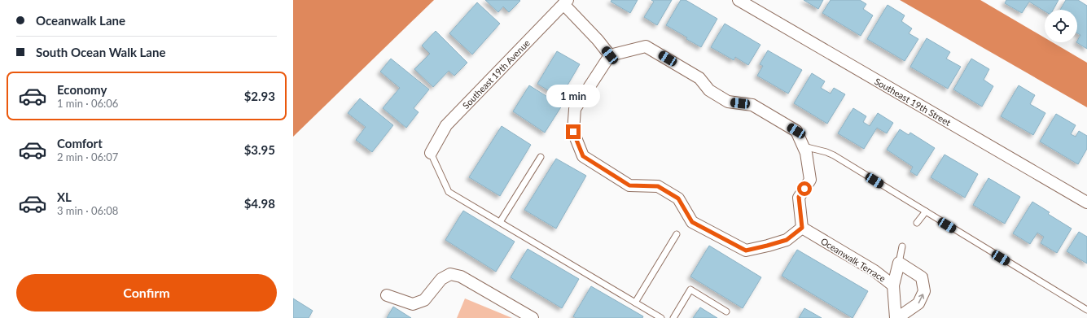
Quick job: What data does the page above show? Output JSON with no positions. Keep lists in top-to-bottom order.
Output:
{
  "streets": {
    "street": ["Southeast 19th Avenue", "Southeast 19th Street", "Oceanwalk Terrace"]
  },
  "page": {
    "banner": ["Oceanwalk Lane", "South Ocean Walk Lane"],
    "list": [
      {
        "name": "Economy",
        "note": "1 min · 06:06",
        "value": "$2.93"
      },
      {
        "name": "Comfort",
        "note": "2 min · 06:07",
        "value": "$3.95"
      },
      {
        "name": "XL",
        "note": "3 min · 06:08",
        "value": "$4.98"
      }
    ],
    "bubble": "1 min",
    "buttons": "Confirm"
  }
}
